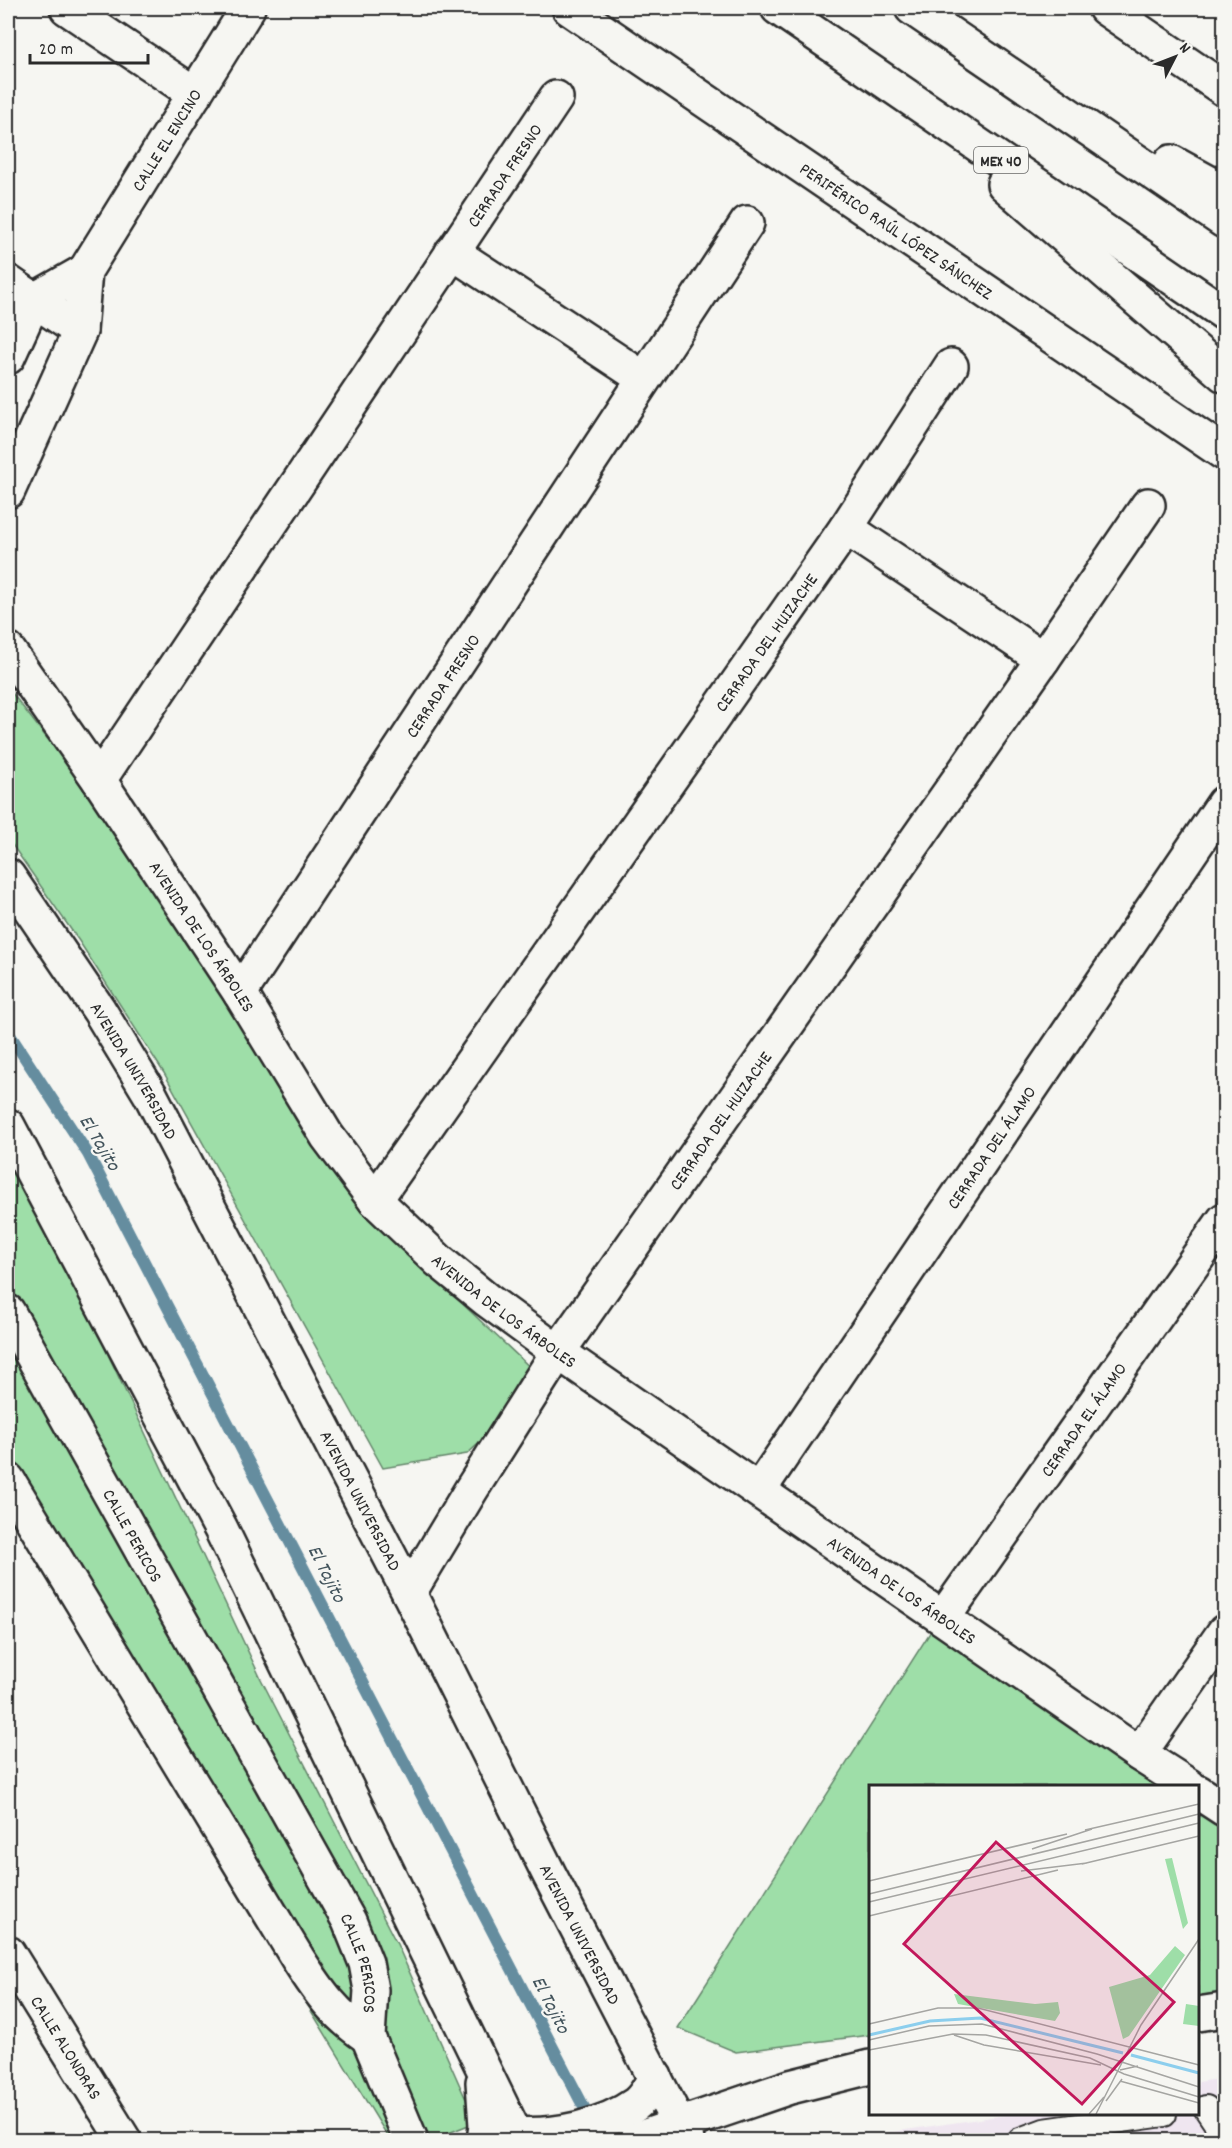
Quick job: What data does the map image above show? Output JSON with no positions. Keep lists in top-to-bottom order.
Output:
{
  "streets": {
    "main road": [
      "CALLE EL ENCINO",
      "MEX 40",
      "CERRADA FRESNO",
      "PERIFÉRICO RAÚL LÓPEZ SÁNCHEZ",
      "CERRADA DEL HUIZACHE",
      "AVENIDA DE LOS ÁRBOLES",
      "AVENIDA UNIVERSIDAD",
      "CERRADA DEL ÁLAMO",
      "CERRADA EL ÁLAMO",
      "CALLE PERICOS",
      "CALLE ALONDRAS"
    ]
  },
  "crossings": [
    ["CERRADA FRESNO", "AVENIDA DE LOS ÁRBOLES"],
    ["CERRADA DEL HUIZACHE", "AVENIDA DE LOS ÁRBOLES"],
    ["CERRADA DEL HUIZACHE", "AVENIDA UNIVERSIDAD"],
    ["AVENIDA DE LOS ÁRBOLES", "CERRADA DEL ÁLAMO"],
    ["AVENIDA DE LOS ÁRBOLES", "CERRADA EL ÁLAMO"]
  ],
  "water": ["El Tajito"],
  "scale_bar": "20 m",
  "north": "top right"
}
